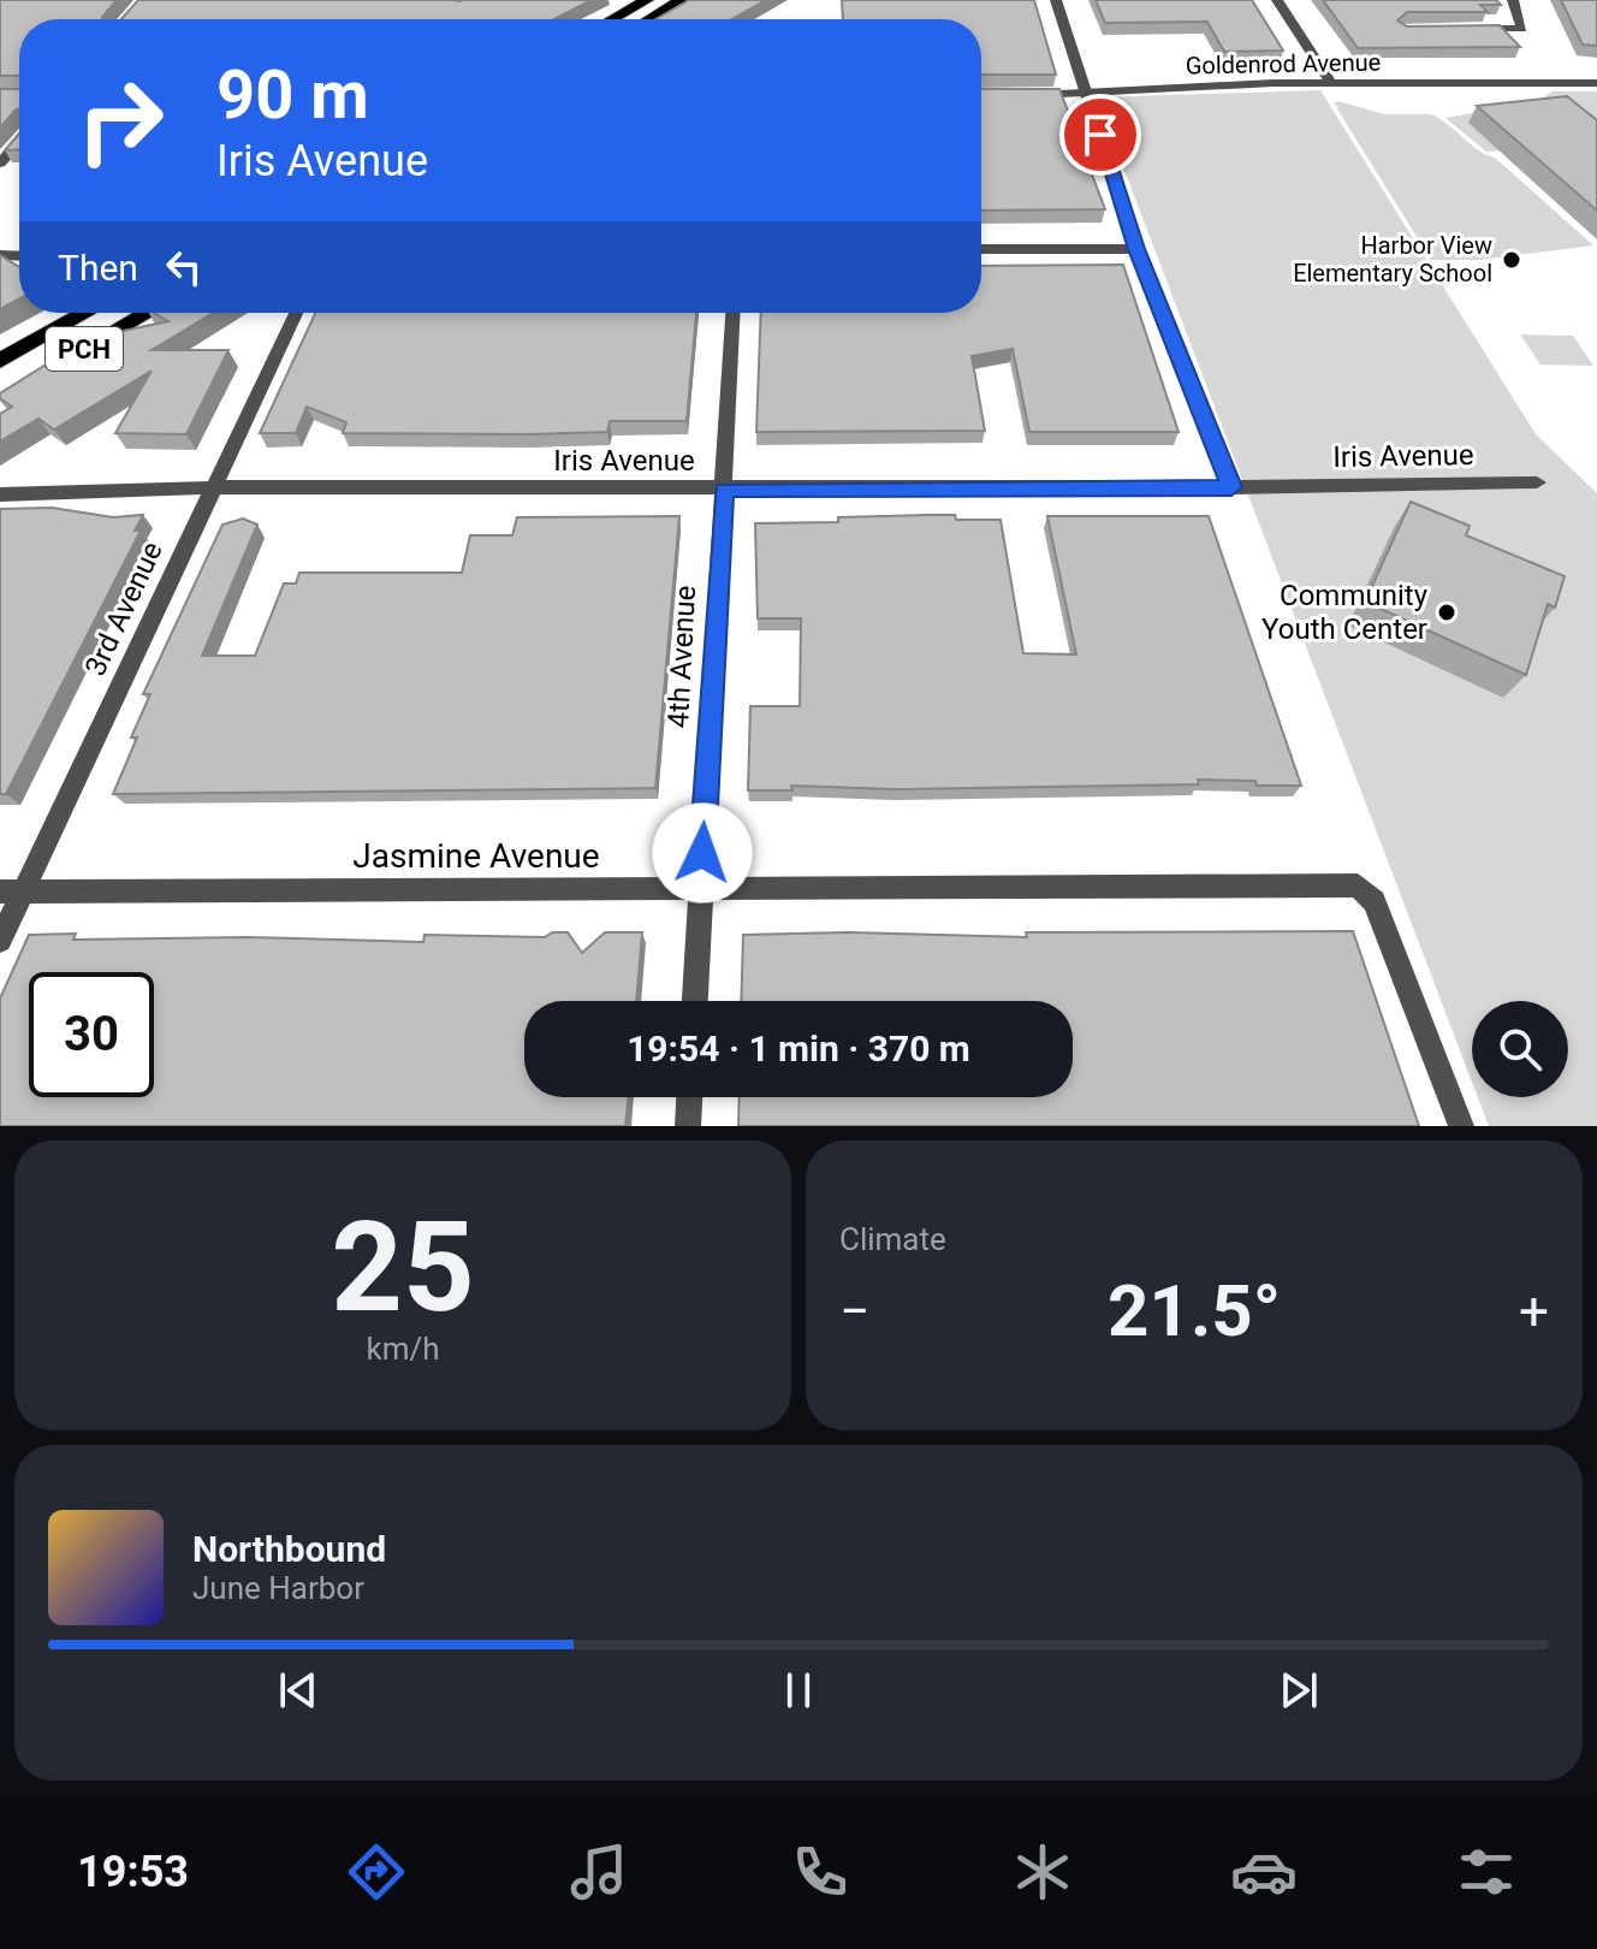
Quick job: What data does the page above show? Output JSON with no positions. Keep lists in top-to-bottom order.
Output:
{
  "streets": {
    "highway": ["PCH"],
    "street": [
      "Goldenrod Avenue",
      "Iris Avenue",
      "3rd Avenue",
      "4th Avenue",
      "Jasmine Avenue"
    ]
  },
  "crossings": [
    ["Iris Avenue", "3rd Avenue"],
    ["Iris Avenue", "4th Avenue"],
    ["3rd Avenue", "Jasmine Avenue"],
    ["4th Avenue", "Jasmine Avenue"]
  ],
  "places": ["Harbor View Elementary School", "Community Youth Center"],
  "page": {
    "turn": ["90 m", "Iris Avenue"],
    "then": "Then",
    "limit": "30",
    "trip": "19:54 · 1 min · 370 m",
    "tile": [
      ["25", "km/h"],
      "Climate"
    ],
    "heat": ["−", "21.5°", "+"],
    "song": ["Northbound", "June Harbor"],
    "tabs": "19:53"
  }
}
